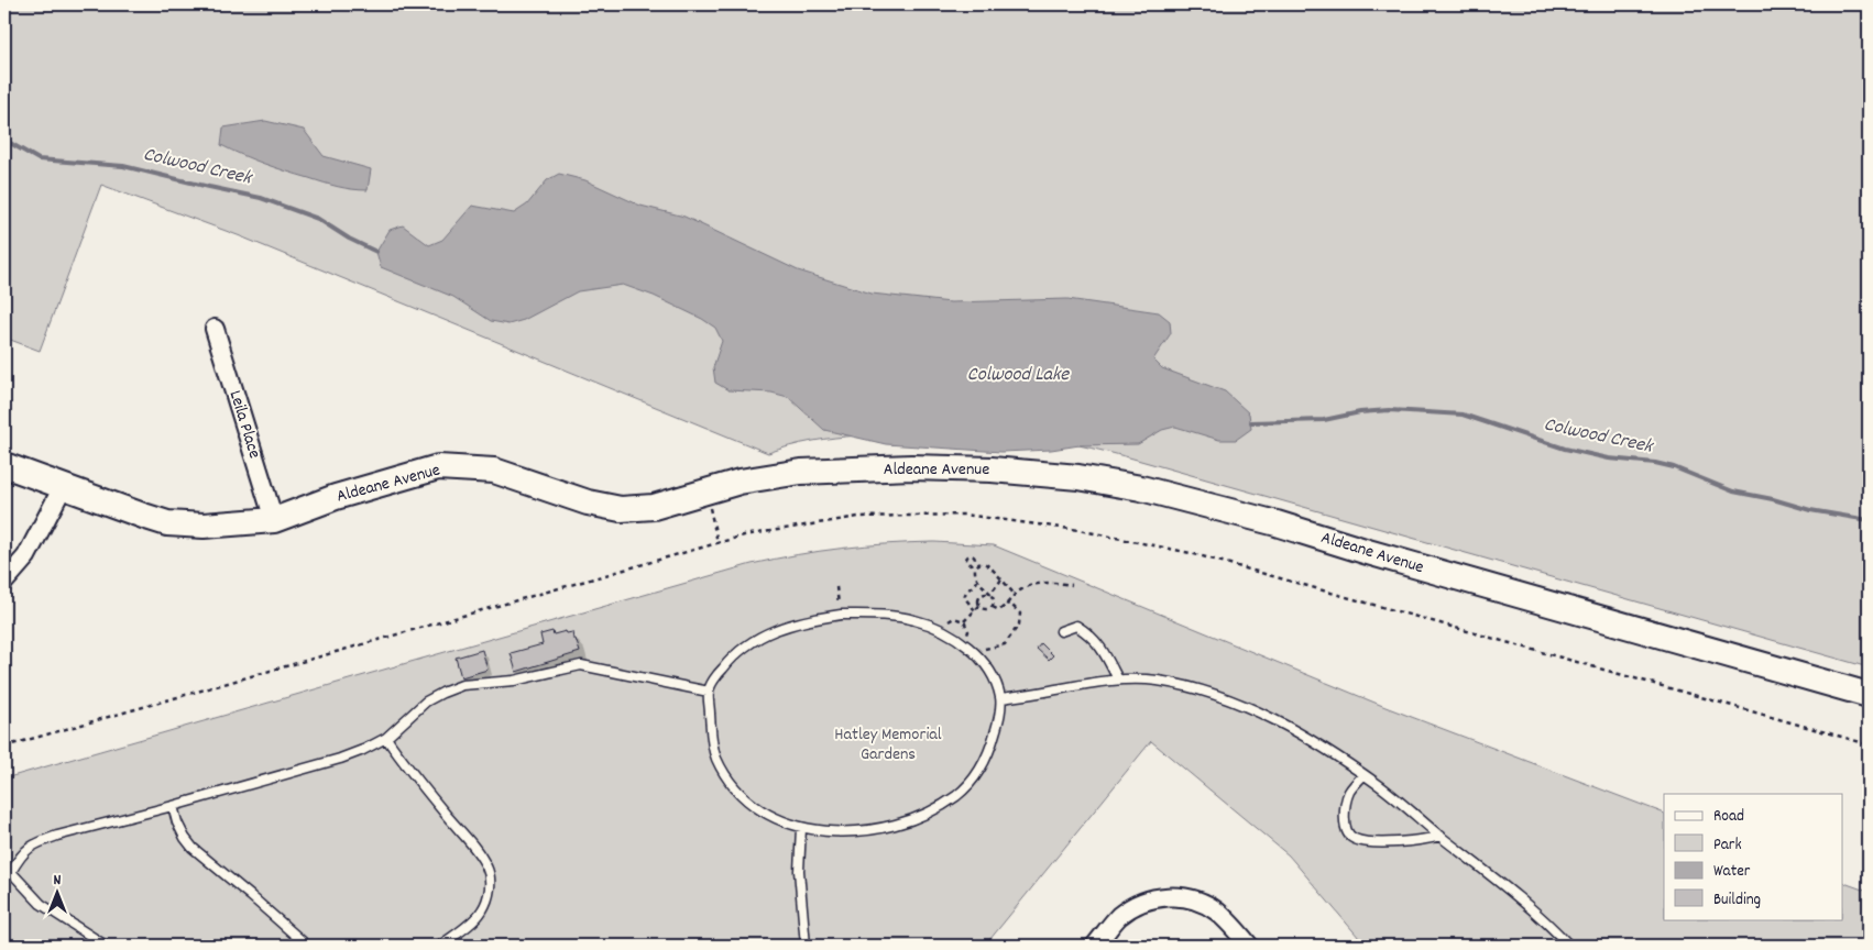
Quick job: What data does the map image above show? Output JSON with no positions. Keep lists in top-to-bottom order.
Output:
{
  "streets": {
    "street": ["Leila Place", "Aldeane Avenue"]
  },
  "crossings": [
    ["Leila Place", "Aldeane Avenue"]
  ],
  "water": ["Colwood Creek", "Colwood Lake"],
  "parks": ["Hatley Memorial Gardens"],
  "legend": [
    "Road",
    "Park",
    "Water",
    "Building"
  ],
  "north": "top"
}
